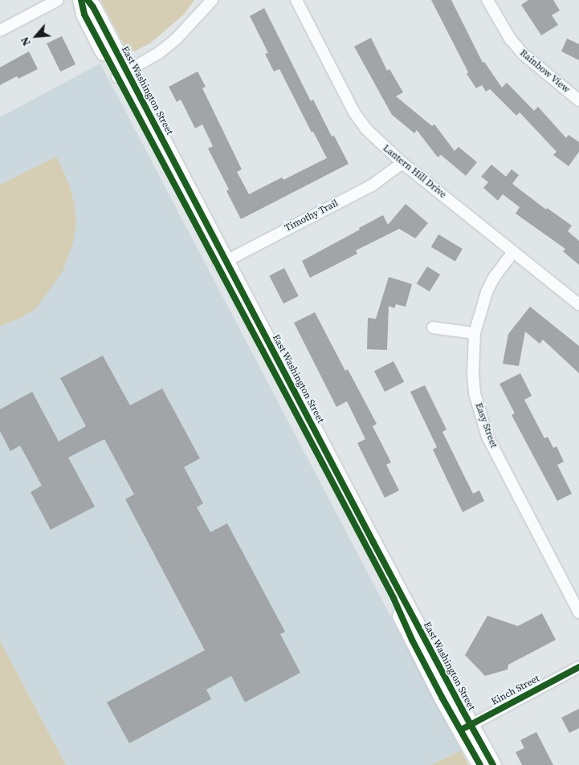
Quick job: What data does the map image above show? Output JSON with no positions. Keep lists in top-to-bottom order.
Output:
{
  "streets": {
    "main road": ["East Washington Street"],
    "street": [
      "Rainbow View",
      "Lantern Hill Drive",
      "Timothy Trail",
      "Easy Street",
      "Kinch Street"
    ]
  },
  "crossings": [
    ["East Washington Street", "Timothy Trail"],
    ["East Washington Street", "Kinch Street"],
    ["Lantern Hill Drive", "Timothy Trail"],
    ["Lantern Hill Drive", "Easy Street"]
  ],
  "north": "bottom left"
}
